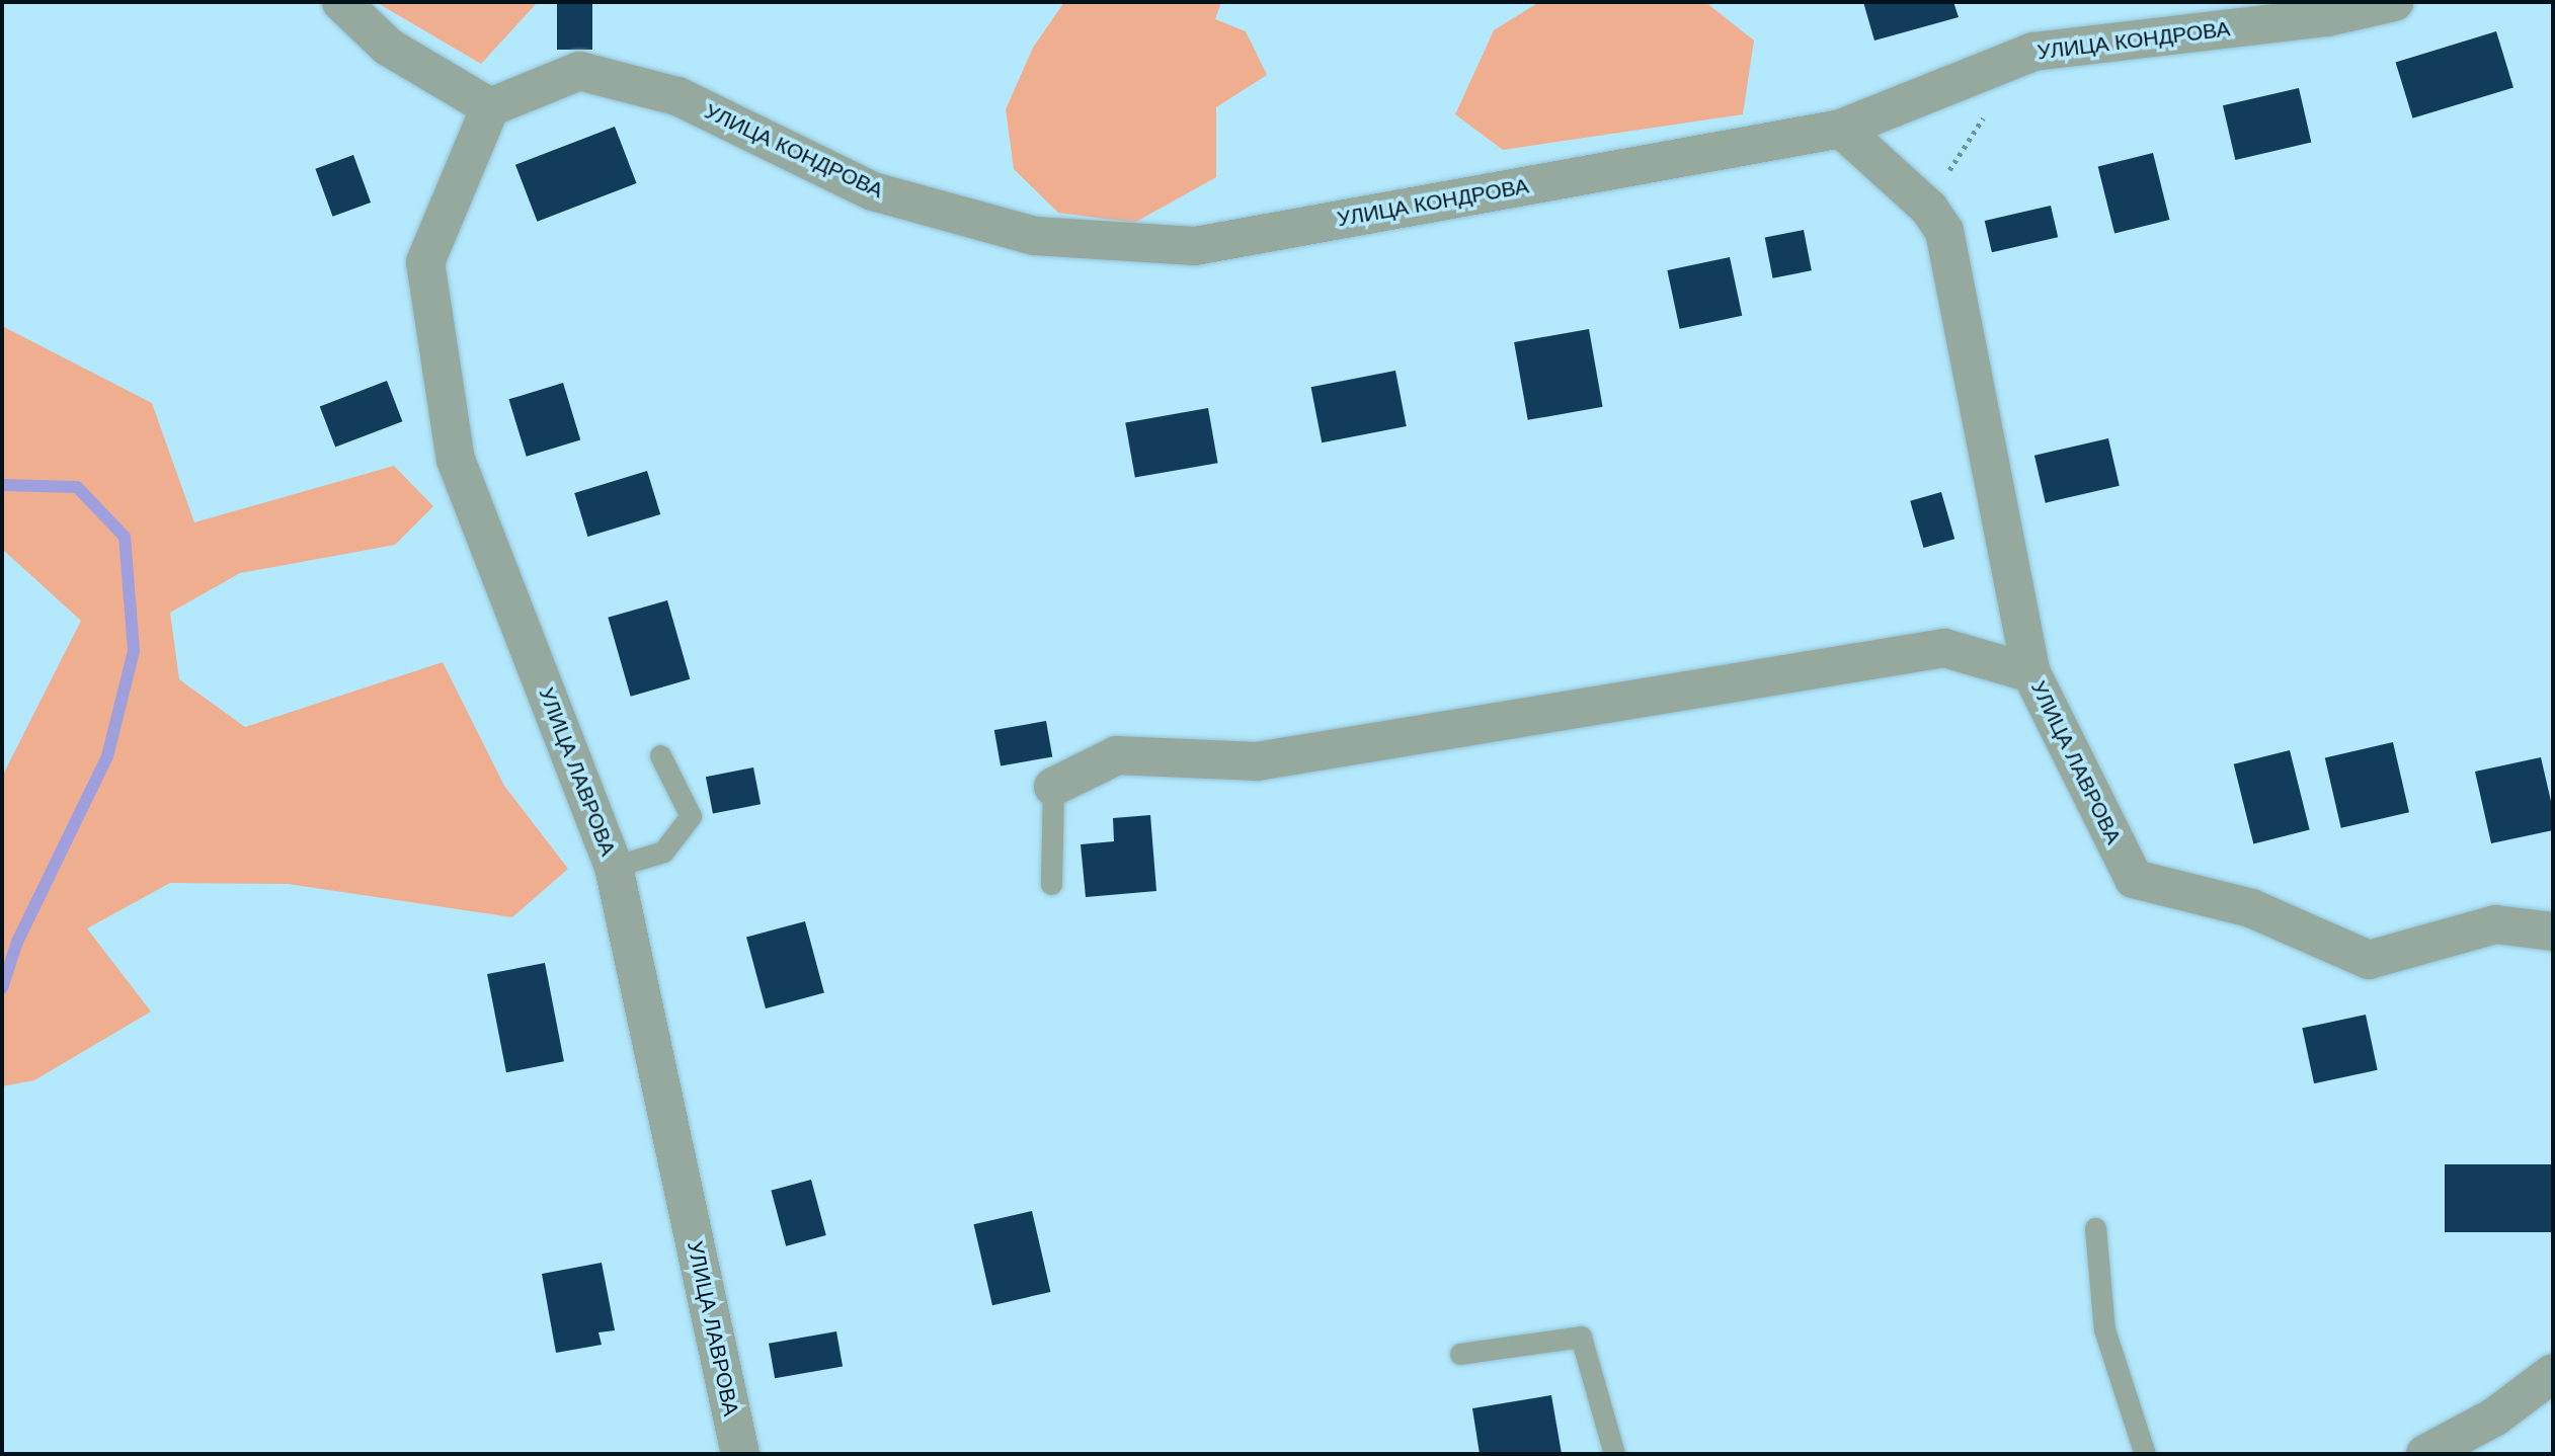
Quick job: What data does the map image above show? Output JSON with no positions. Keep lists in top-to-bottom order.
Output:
{
  "streets": {
    "street": ["УЛИЦА КОНДРОВА", "УЛИЦА ЛАВРОВА"]
  },
  "crossings": [
    ["УЛИЦА КОНДРОВА", "УЛИЦА ЛАВРОВА"]
  ]
}
